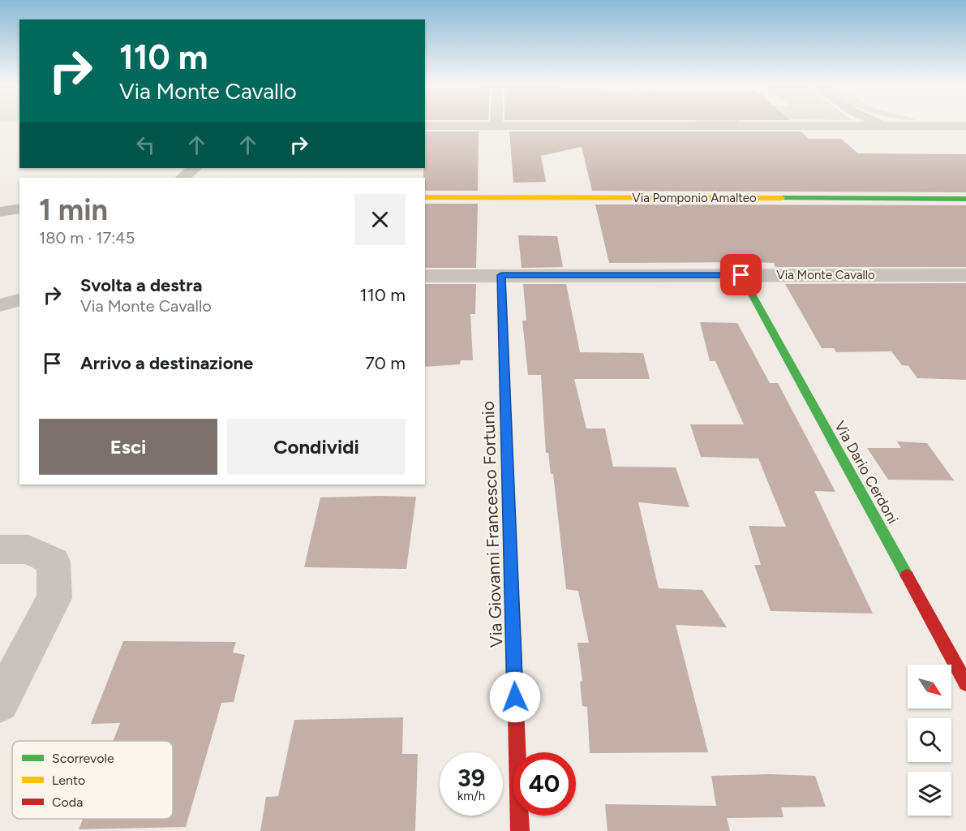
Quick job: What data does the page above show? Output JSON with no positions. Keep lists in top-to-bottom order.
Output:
{
  "streets": {
    "street": [
      "Via Pomponio Amalteo",
      "Via Monte Cavallo",
      "Via Dario Cerdoni",
      "Via Giovanni Francesco Fortunio"
    ]
  },
  "crossings": [
    ["Via Monte Cavallo", "Via Dario Cerdoni"],
    ["Via Monte Cavallo", "Via Giovanni Francesco Fortunio"]
  ],
  "legend": ["Scorrevole", "Lento", "Coda"],
  "north": "bottom right",
  "page": {
    "turn": ["110 m", "Via Monte Cavallo"],
    "heading": ["1 min", "180 m · 17:45"],
    "list": [
      {
        "name": "Svolta a destra",
        "note": "Via Monte Cavallo",
        "value": "110 m"
      },
      {
        "name": "Arrivo a destinazione",
        "value": "70 m"
      }
    ],
    "buttons": ["Esci", "Condividi"],
    "speed": "39 km/h",
    "limit": "40"
  }
}
